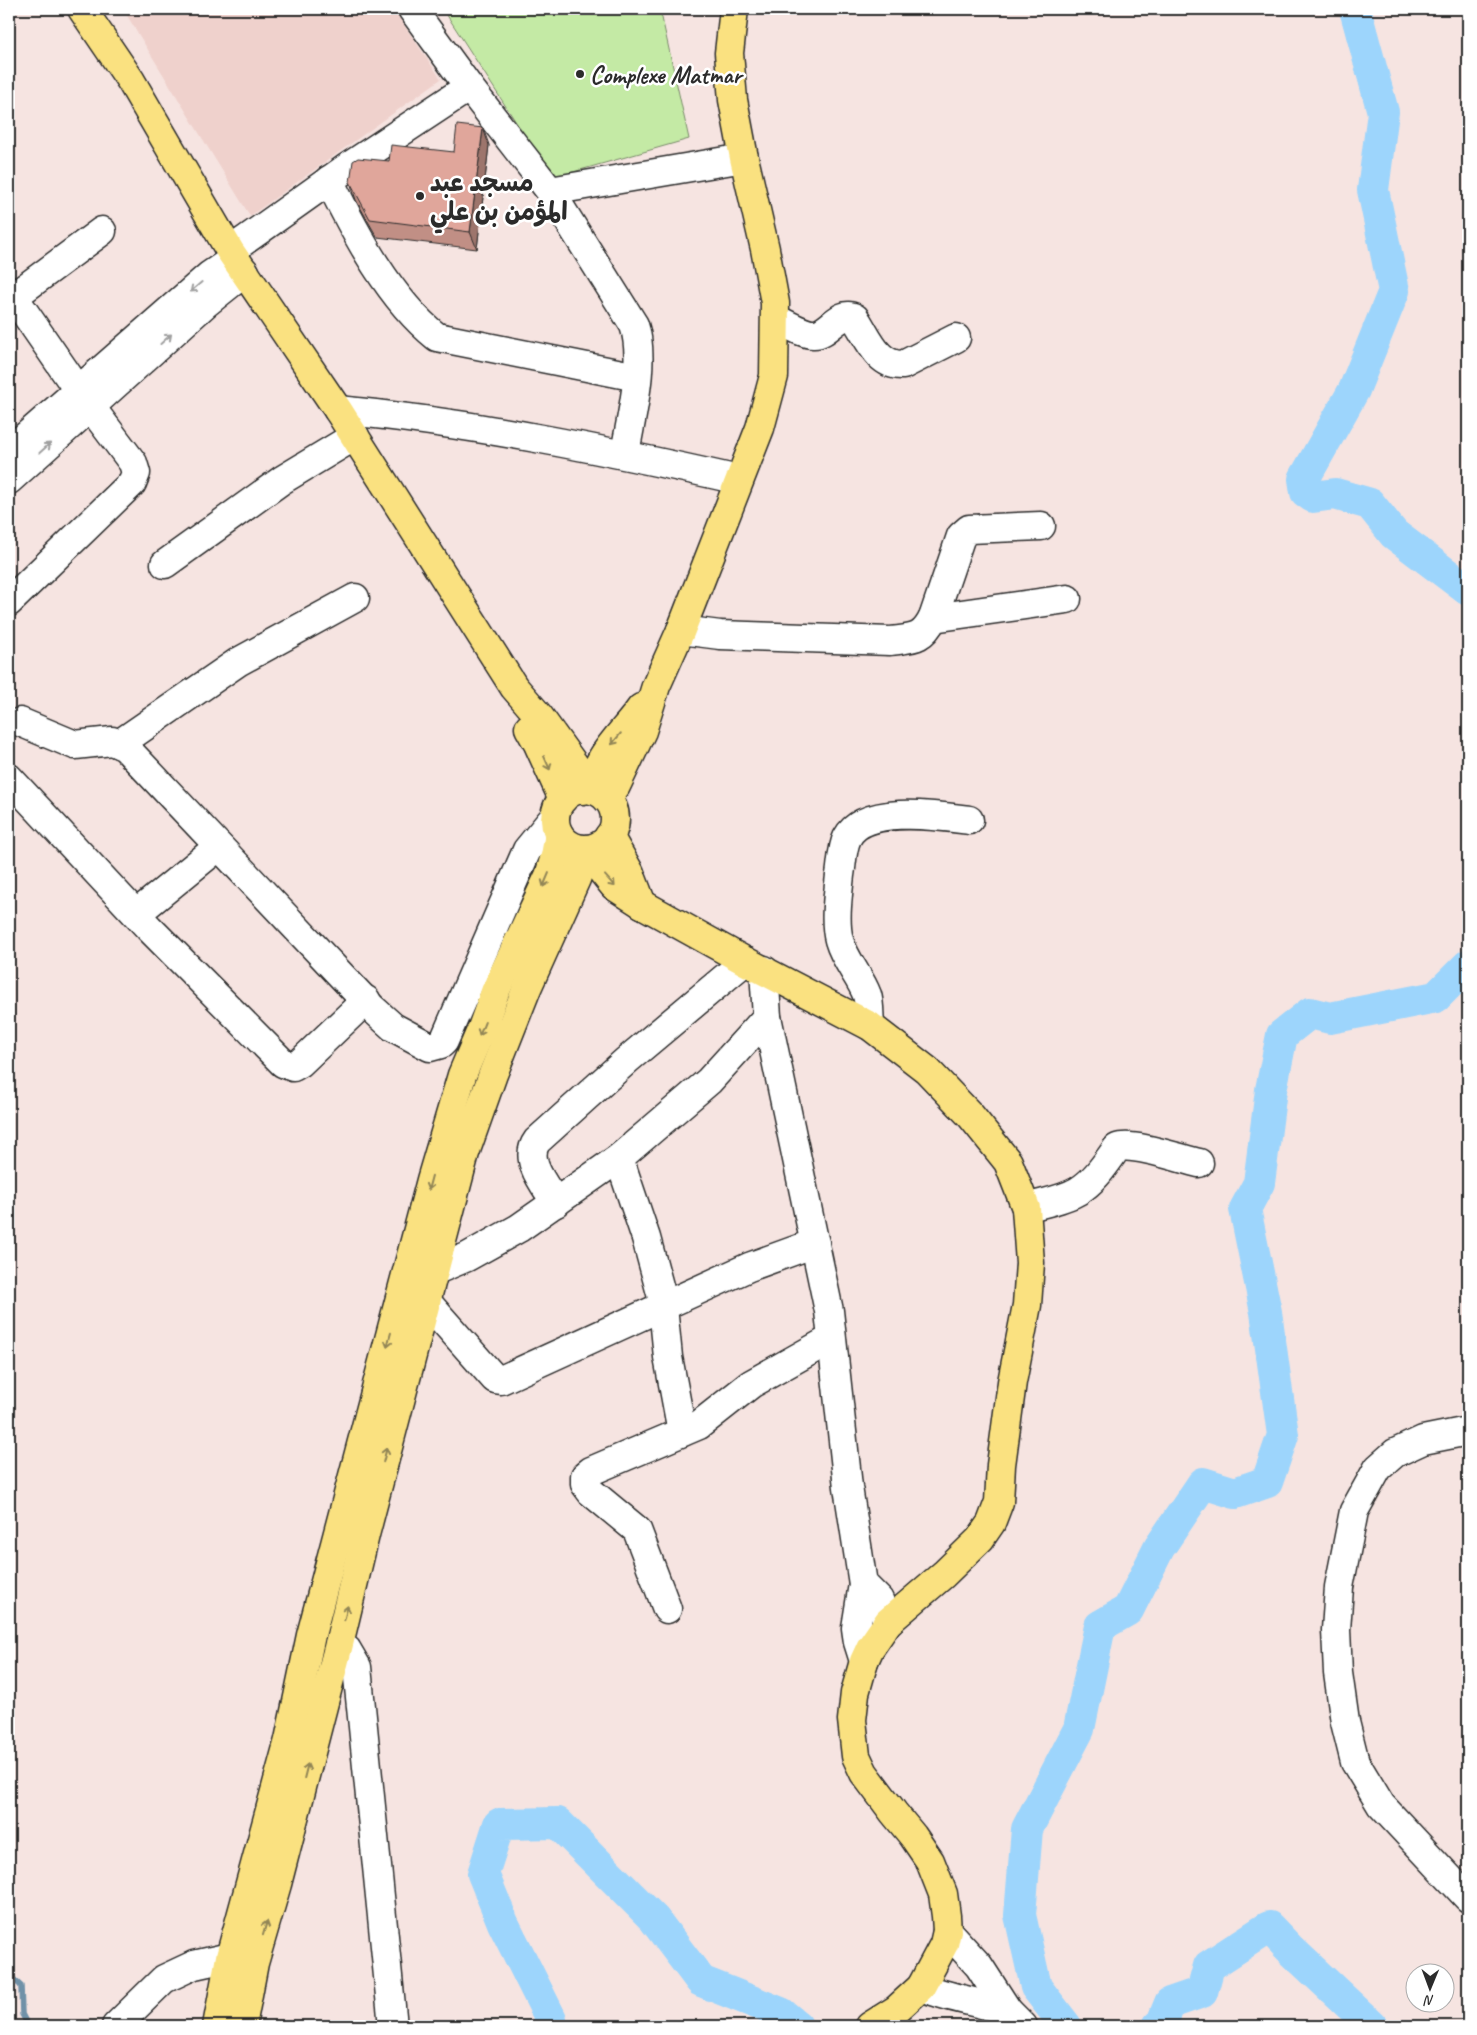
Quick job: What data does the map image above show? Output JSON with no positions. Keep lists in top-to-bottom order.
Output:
{
  "places": ["Complexe Matmar", "مسجد عبد المؤمن بن علي"],
  "north": "bottom"
}
